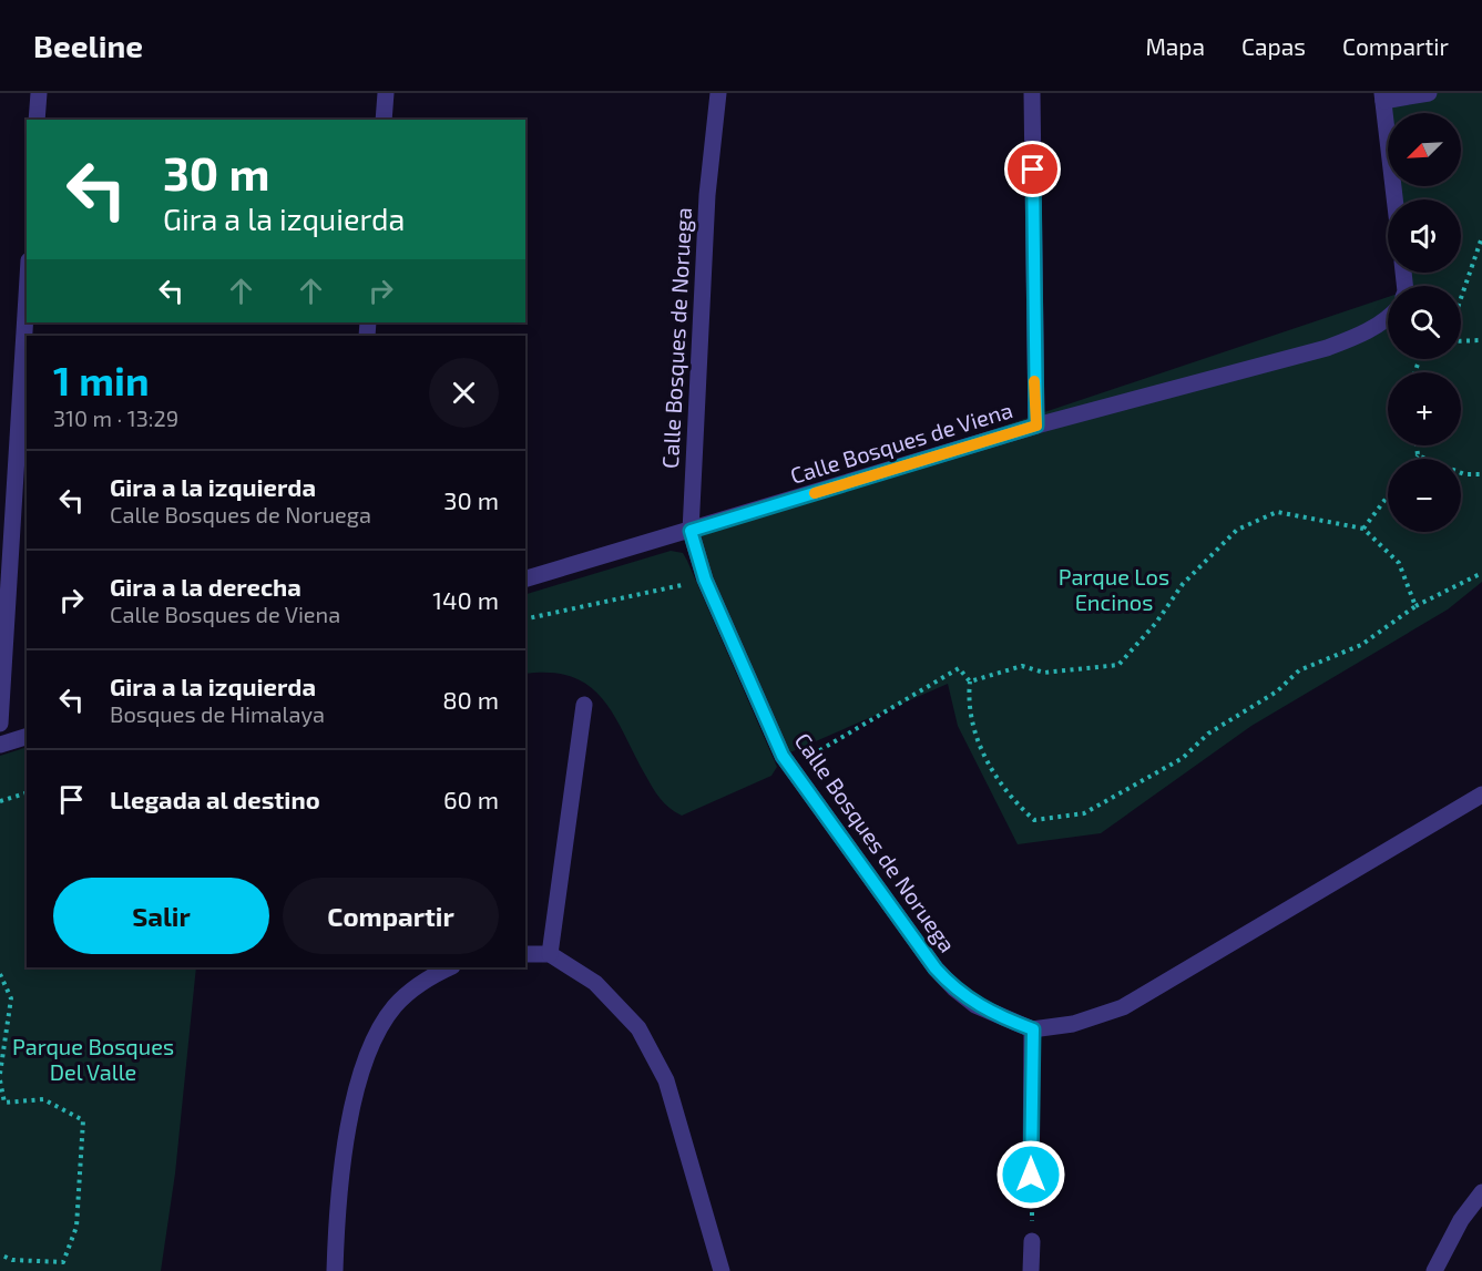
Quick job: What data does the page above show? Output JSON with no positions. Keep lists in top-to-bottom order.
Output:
{
  "streets": {
    "street": ["Calle Bosques de Noruega", "Calle Bosques de Viena"]
  },
  "crossings": [
    ["Calle Bosques de Noruega", "Calle Bosques de Viena"]
  ],
  "parks": ["Parque Los Encinos", "Parque Bosques Del Valle"],
  "north": "bottom left",
  "page": {
    "header": "Beeline",
    "nav": ["Mapa", "Capas", "Compartir"],
    "map_buttons": ["+", "−"],
    "turn": ["30 m", "Gira a la izquierda"],
    "heading": ["1 min", "310 m · 13:29"],
    "list": [
      {
        "name": "Gira a la izquierda",
        "note": "Calle Bosques de Noruega",
        "value": "30 m"
      },
      {
        "name": "Gira a la derecha",
        "note": "Calle Bosques de Viena",
        "value": "140 m"
      },
      {
        "name": "Gira a la izquierda",
        "note": "Bosques de Himalaya",
        "value": "80 m"
      },
      {
        "name": "Llegada al destino",
        "value": "60 m"
      }
    ],
    "buttons": ["Salir", "Compartir"]
  }
}
